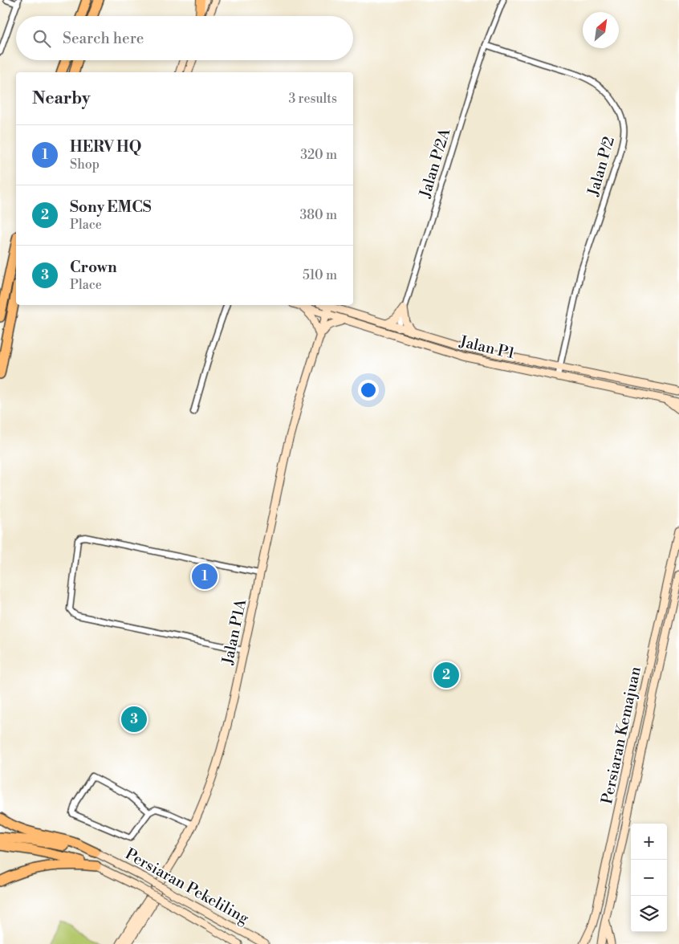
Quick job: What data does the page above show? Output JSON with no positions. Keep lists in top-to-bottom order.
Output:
{
  "streets": {
    "main road": [
      "Jalan P1",
      "Jalan P1A",
      "Persiaran Kemajuan",
      "Persiaran Pekeliling"
    ],
    "street": ["Jalan P/2A", "Jalan P/2"]
  },
  "crossings": [
    ["Jalan P/2A", "Jalan P/2"],
    ["Jalan P/2A", "Jalan P1"],
    ["Jalan P/2", "Jalan P1"],
    ["Jalan P1", "Jalan P1A"]
  ],
  "north": "top right",
  "page": {
    "search": "Search here",
    "heading": ["Nearby", "3 results"],
    "list": [
      {
        "mark": "1",
        "name": "HERV HQ",
        "note": "Shop",
        "value": "320 m"
      },
      {
        "mark": "2",
        "name": "Sony EMCS",
        "note": "Place",
        "value": "380 m"
      },
      {
        "mark": "3",
        "name": "Crown",
        "note": "Place",
        "value": "510 m"
      }
    ],
    "pins": ["1", "2", "3"],
    "map_buttons": ["+", "−"]
  }
}
